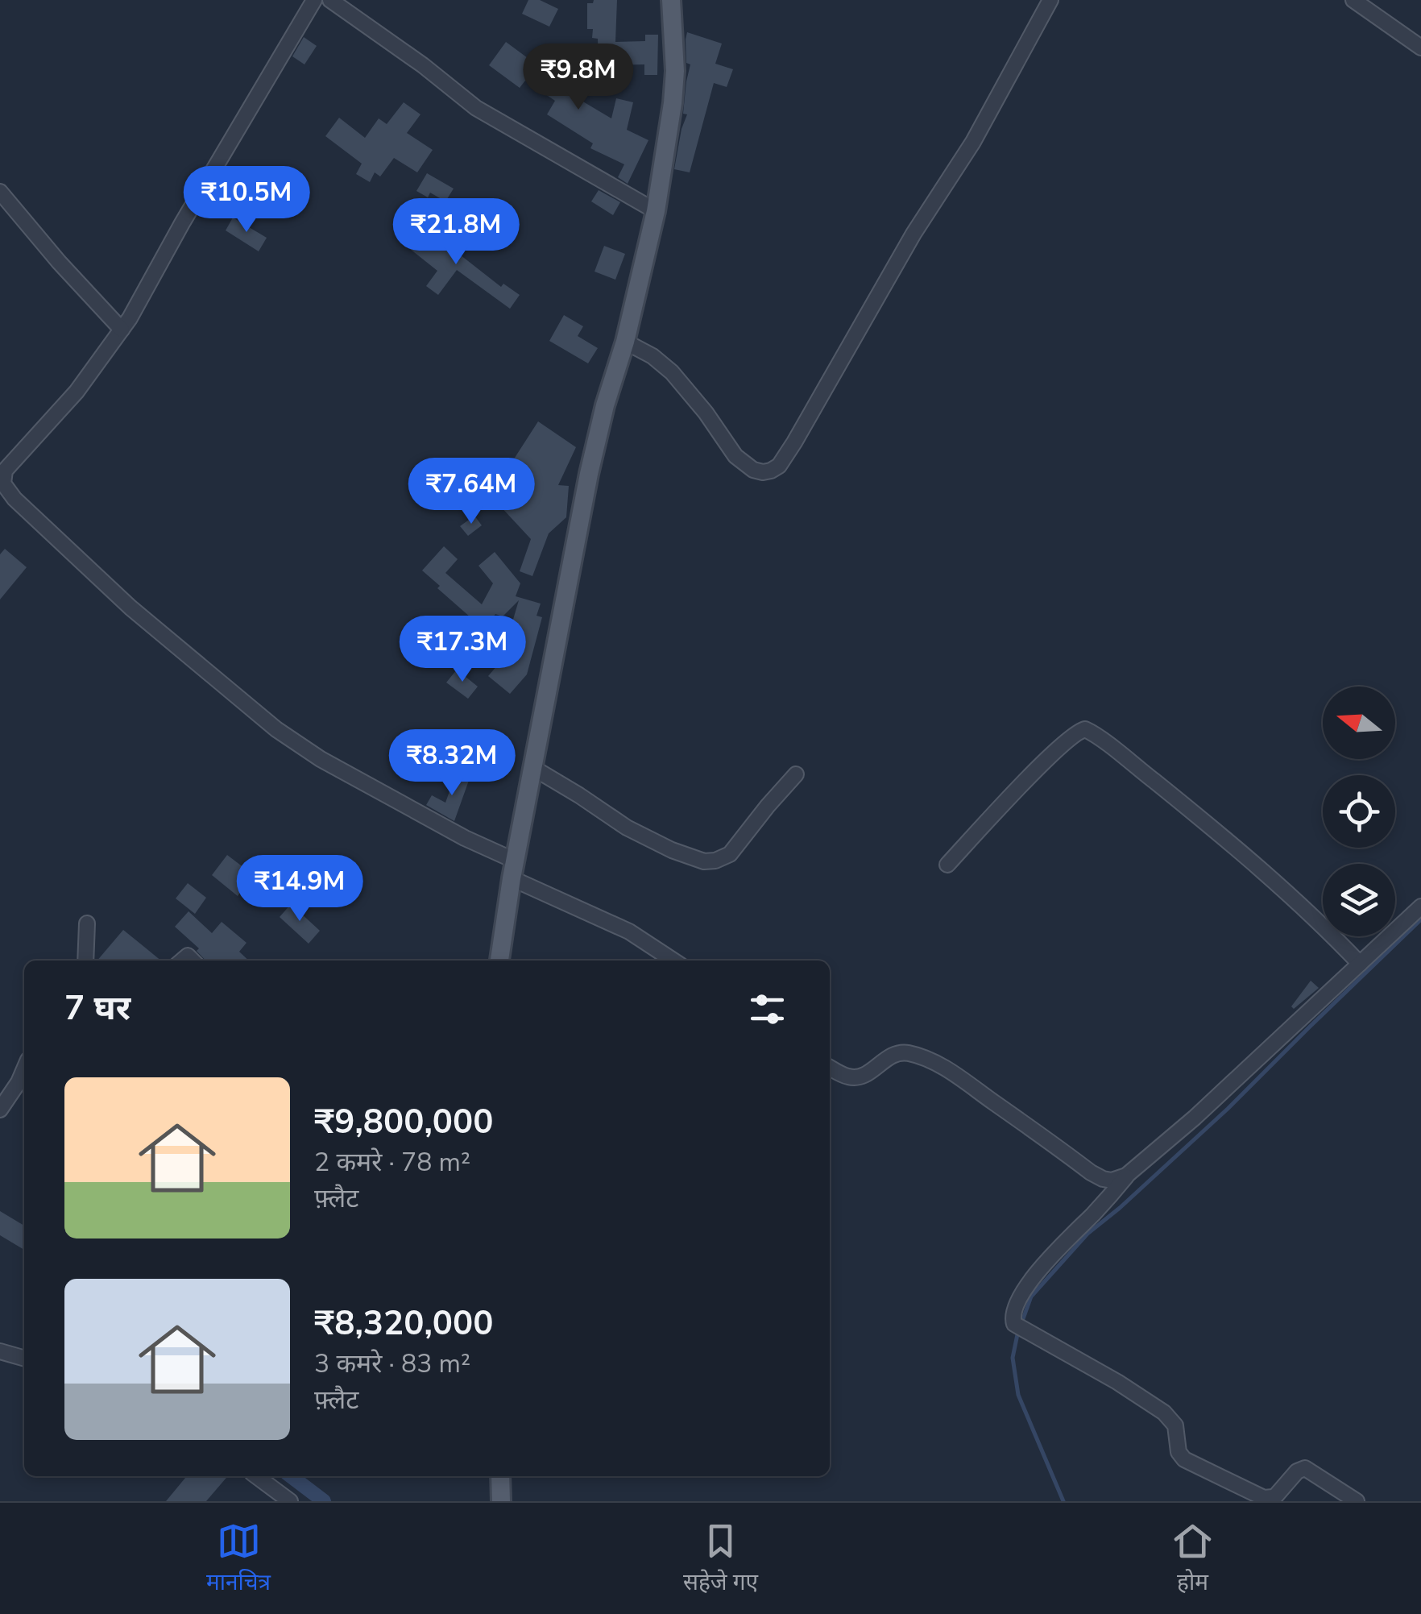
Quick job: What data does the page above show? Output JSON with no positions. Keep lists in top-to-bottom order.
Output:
{
  "north": "left",
  "page": {
    "price": [
      "₹9.8M",
      "₹10.5M",
      "₹21.8M",
      "₹7.64M",
      "₹17.3M",
      "₹8.32M",
      "₹14.9M"
    ],
    "heading": "7 घर",
    "list": [
      {
        "name": "₹9,800,000",
        "note": "2 कमरे · 78 m² · फ़्लैट"
      },
      {
        "name": "₹8,320,000",
        "note": "3 कमरे · 83 m² · फ़्लैट"
      }
    ],
    "tabs": ["मानचित्र", "सहेजे गए", "होम"]
  }
}
